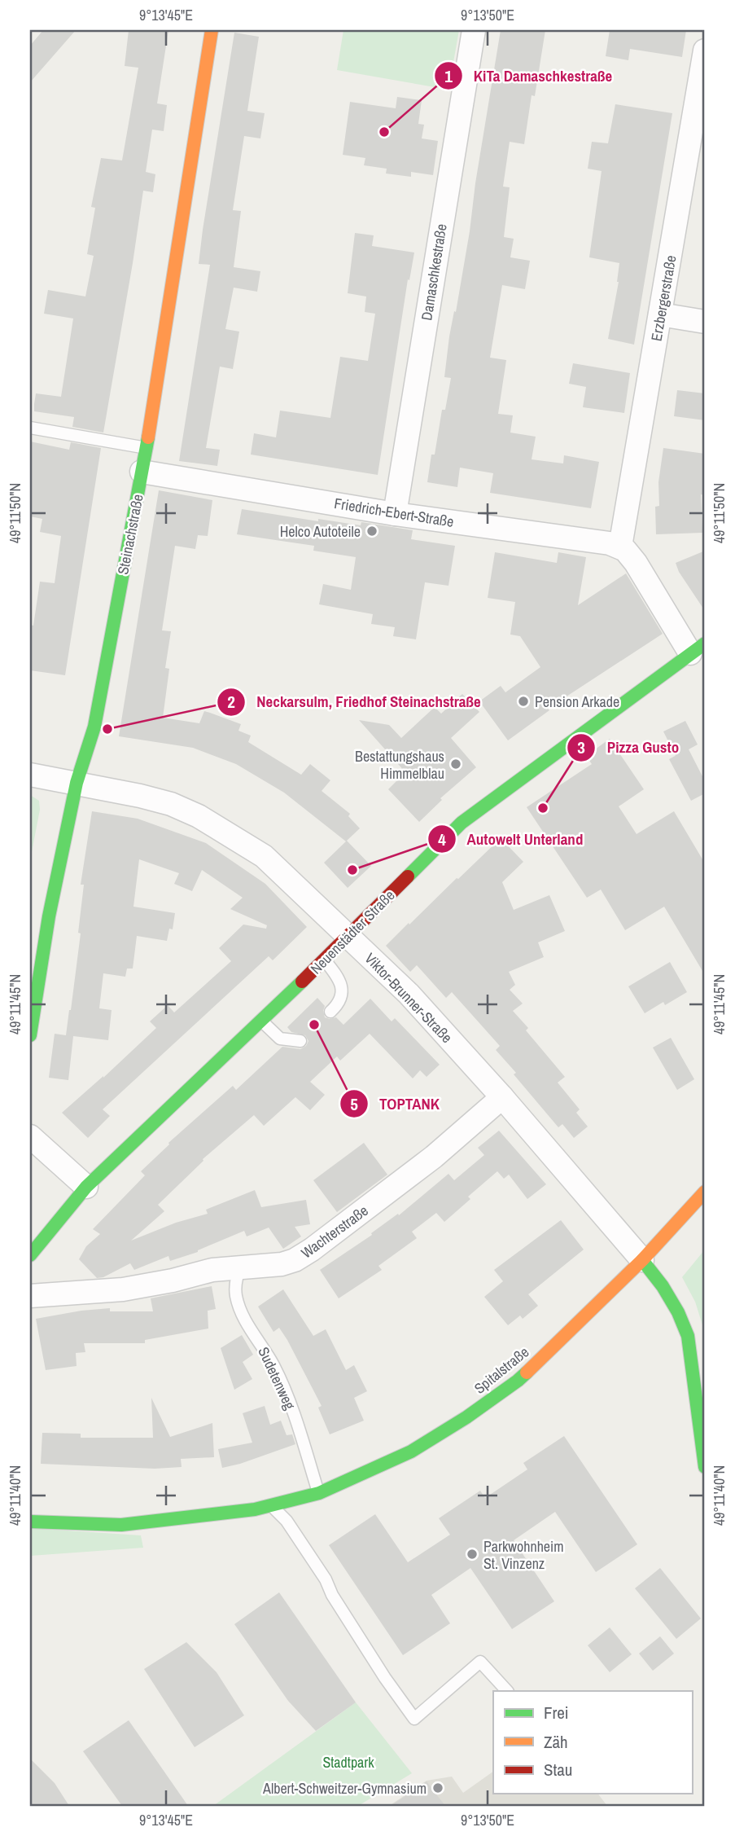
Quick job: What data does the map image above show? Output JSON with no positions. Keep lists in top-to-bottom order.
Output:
{
  "streets": {
    "main road": ["Steinachstraße", "Neuenstädter Straße", "Spitalstraße"],
    "street": [
      "Damaschkestraße",
      "Erzbergerstraße",
      "Friedrich-Ebert-Straße",
      "Viktor-Brunner-Straße",
      "Wachterstraße"
    ],
    "lane": ["Sudetenweg"]
  },
  "crossings": [
    ["Damaschkestraße", "Friedrich-Ebert-Straße"],
    ["Erzbergerstraße", "Friedrich-Ebert-Straße"],
    ["Friedrich-Ebert-Straße", "Steinachstraße"],
    ["Steinachstraße", "Viktor-Brunner-Straße"],
    ["Neuenstädter Straße", "Viktor-Brunner-Straße"],
    ["Viktor-Brunner-Straße", "Wachterstraße"],
    ["Viktor-Brunner-Straße", "Spitalstraße"],
    ["Wachterstraße", "Sudetenweg"],
    ["Spitalstraße", "Sudetenweg"]
  ],
  "parks": ["Stadtpark"],
  "places": [
    "KiTa Damaschkestraße",
    "Helco Autoteile",
    "Pension Arkade",
    "Neckarsulm, Friedhof Steinachstraße",
    "Bestattungshaus Himmelblau",
    "Pizza Gusto",
    "Autowelt Unterland",
    "TOPTANK",
    "Parkwohnheim St. Vinzenz",
    "Albert-Schweitzer-Gymnasium"
  ],
  "legend": ["Frei", "Zäh", "Stau"],
  "coordinates": [
    "9°13'45\"E",
    "9°13'50\"E",
    "49°11'50\"N",
    "49°11'45\"N",
    "49°11'40\"N"
  ]
}
